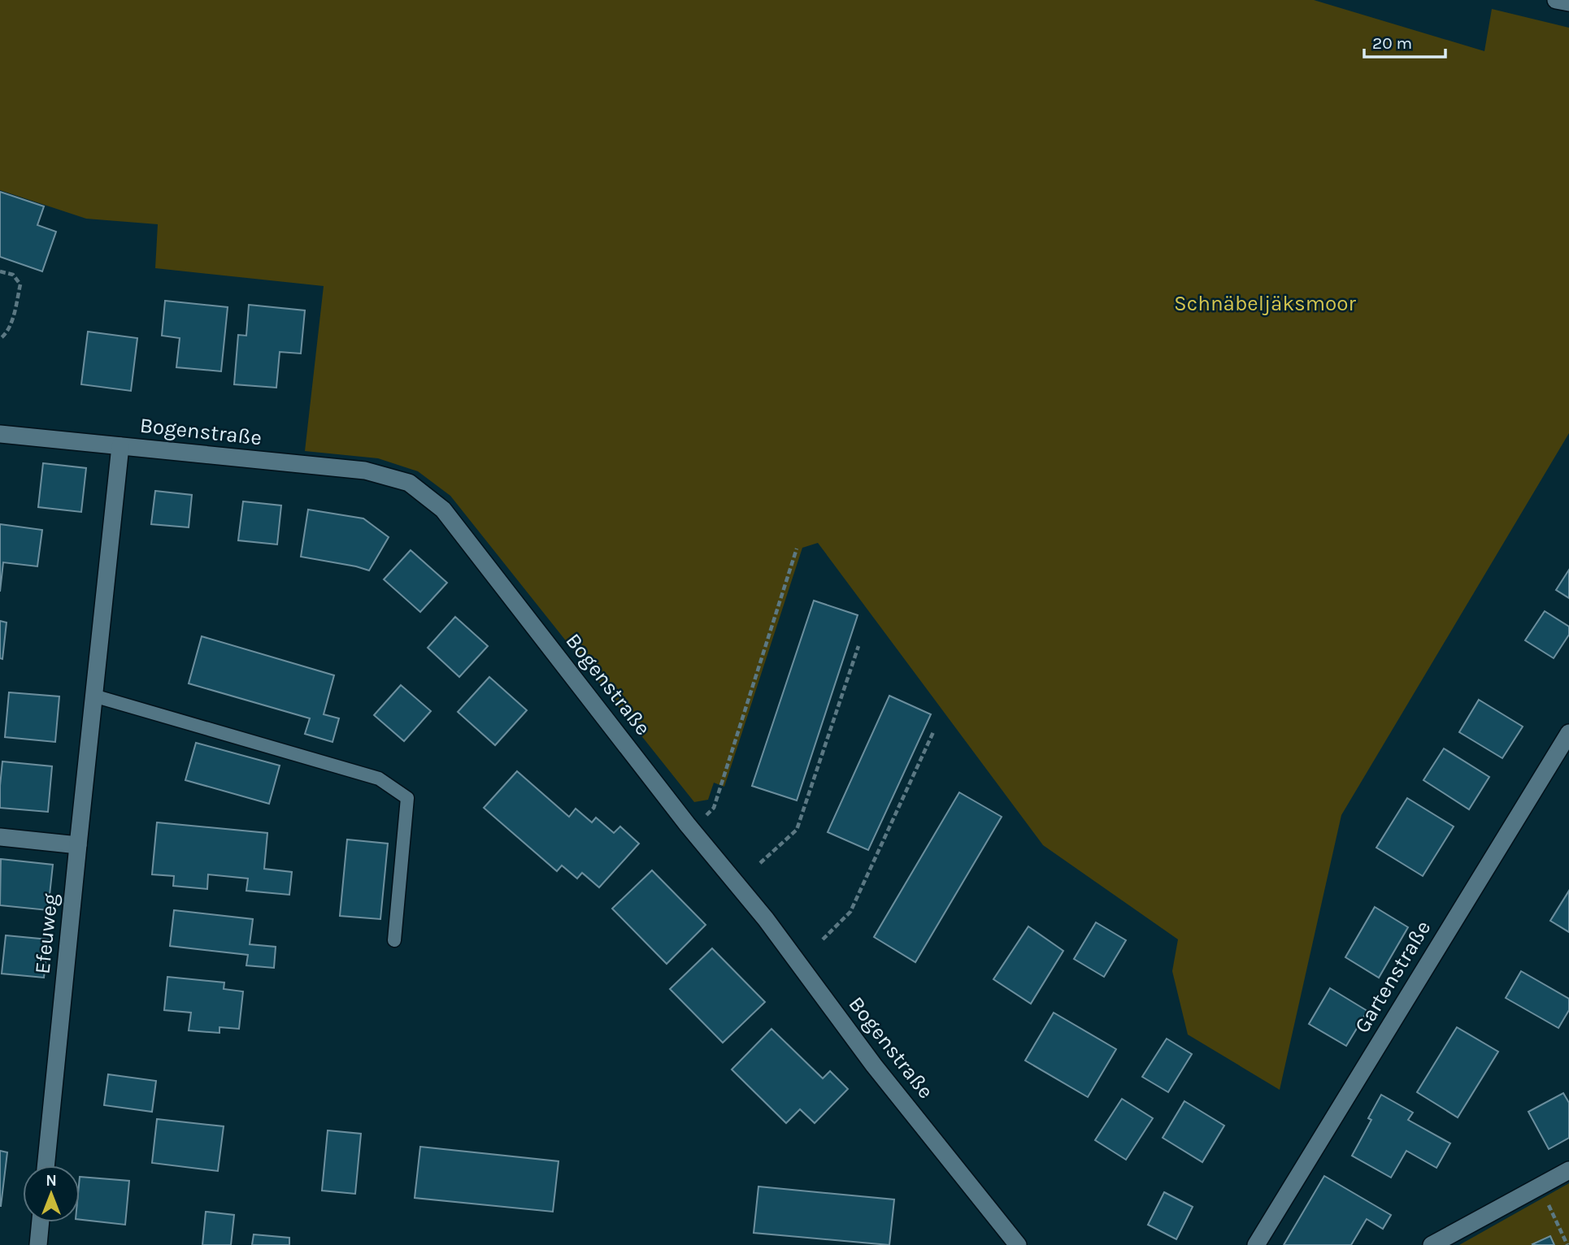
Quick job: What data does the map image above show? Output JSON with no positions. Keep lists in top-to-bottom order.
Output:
{
  "streets": {
    "street": ["Bogenstraße", "Efeuweg", "Gartenstraße"]
  },
  "crossings": [
    ["Bogenstraße", "Efeuweg"]
  ],
  "parks": ["Schnäbeljäksmoor"],
  "scale_bar": "20 m",
  "north": "top"
}
